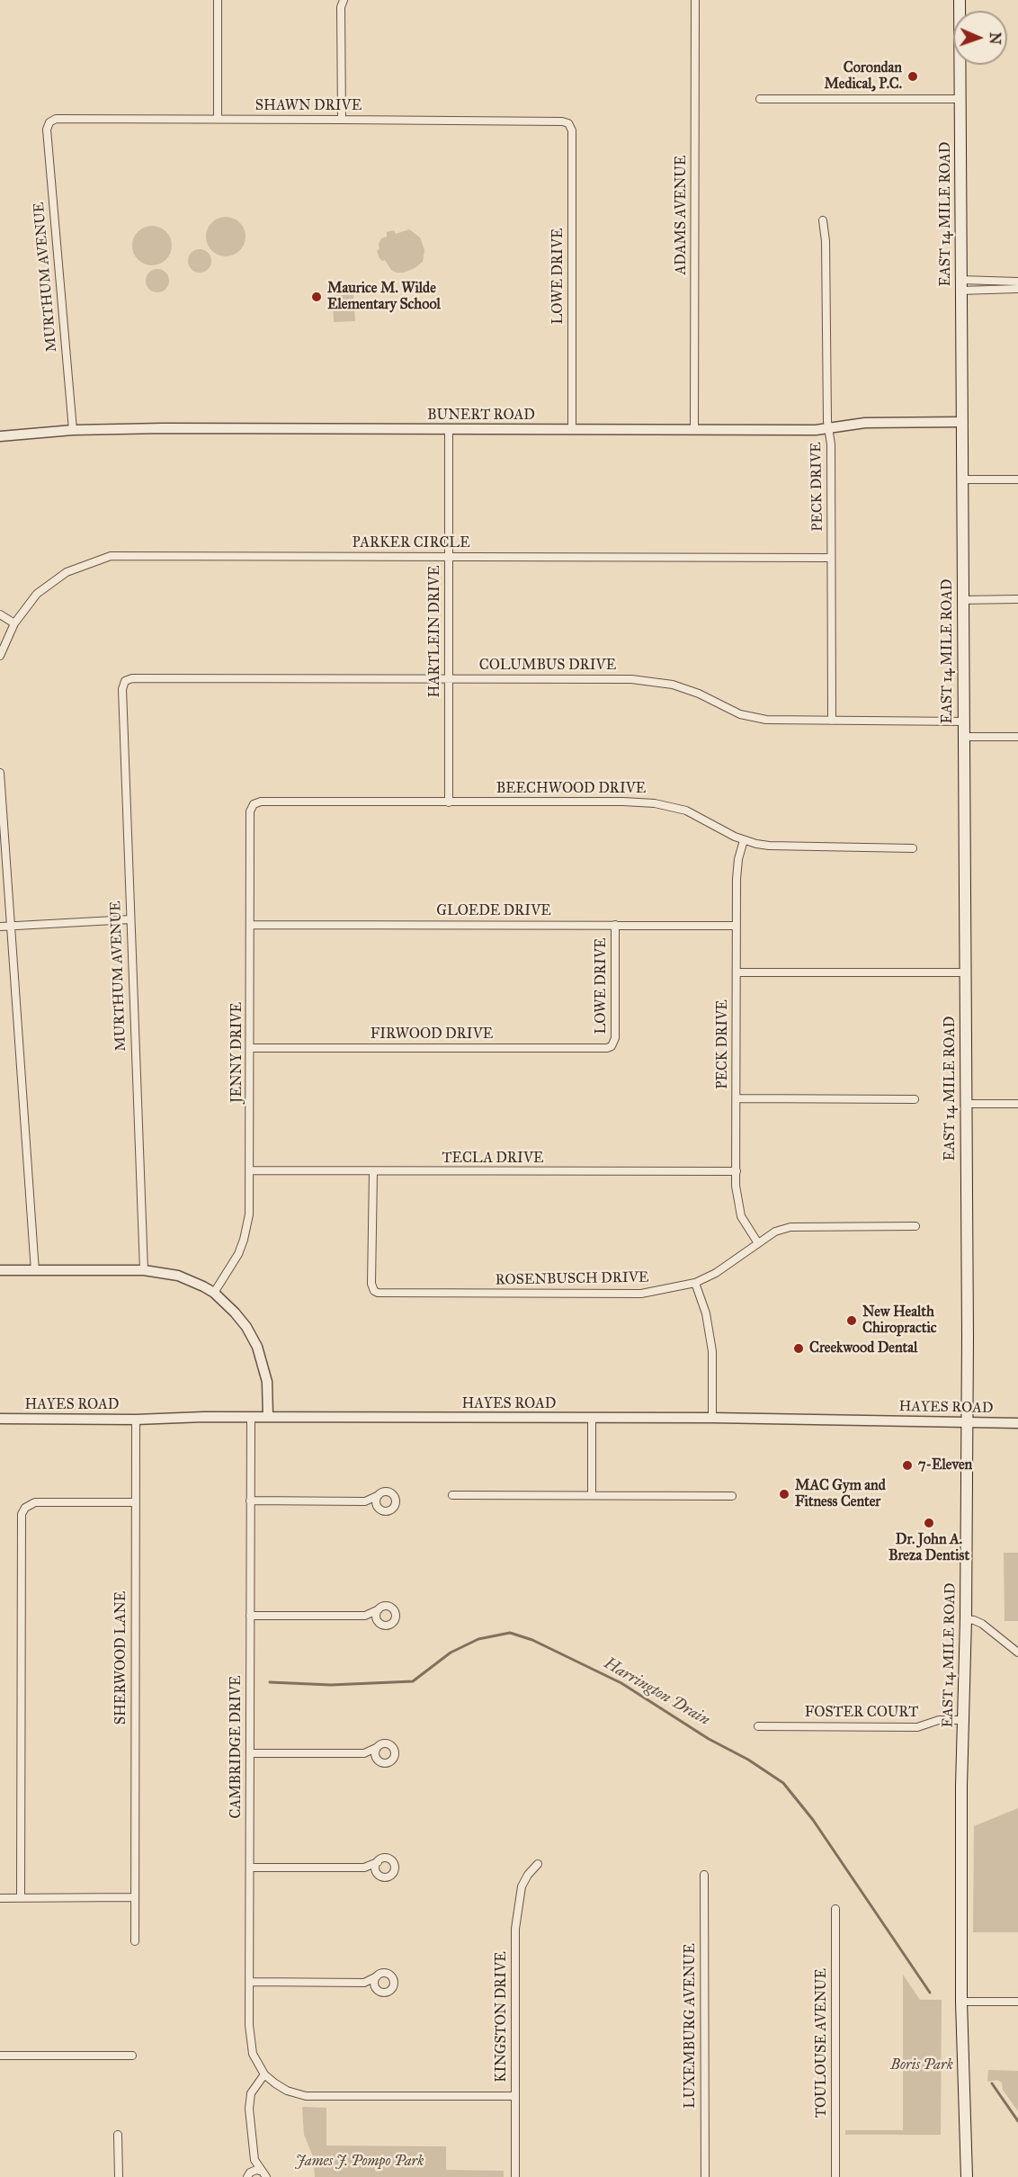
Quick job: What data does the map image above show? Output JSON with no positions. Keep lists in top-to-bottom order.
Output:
{
  "streets": {
    "main road": ["EAST 14 MILE ROAD"],
    "street": [
      "SHAWN DRIVE",
      "ADAMS AVENUE",
      "LOWE DRIVE",
      "MURTHUM AVENUE",
      "BUNERT ROAD",
      "PECK DRIVE",
      "PARKER CIRCLE",
      "HARTLEIN DRIVE",
      "COLUMBUS DRIVE",
      "BEECHWOOD DRIVE",
      "GLOEDE DRIVE",
      "FIRWOOD DRIVE",
      "JENNY DRIVE",
      "TECLA DRIVE",
      "ROSENBUSCH DRIVE",
      "HAYES ROAD",
      "SHERWOOD LANE",
      "FOSTER COURT",
      "CAMBRIDGE DRIVE",
      "KINGSTON DRIVE",
      "LUXEMBURG AVENUE",
      "TOULOUSE AVENUE"
    ]
  },
  "crossings": [
    ["SHAWN DRIVE", "LOWE DRIVE"],
    ["SHAWN DRIVE", "MURTHUM AVENUE"],
    ["EAST 14 MILE ROAD", "BUNERT ROAD"],
    ["EAST 14 MILE ROAD", "COLUMBUS DRIVE"],
    ["EAST 14 MILE ROAD", "HAYES ROAD"],
    ["EAST 14 MILE ROAD", "FOSTER COURT"],
    ["ADAMS AVENUE", "BUNERT ROAD"],
    ["LOWE DRIVE", "BUNERT ROAD"],
    ["LOWE DRIVE", "GLOEDE DRIVE"],
    ["LOWE DRIVE", "FIRWOOD DRIVE"],
    ["MURTHUM AVENUE", "BUNERT ROAD"],
    ["MURTHUM AVENUE", "COLUMBUS DRIVE"],
    ["BUNERT ROAD", "PECK DRIVE"],
    ["BUNERT ROAD", "HARTLEIN DRIVE"],
    ["PECK DRIVE", "PARKER CIRCLE"],
    ["PECK DRIVE", "COLUMBUS DRIVE"],
    ["PECK DRIVE", "BEECHWOOD DRIVE"],
    ["PECK DRIVE", "GLOEDE DRIVE"],
    ["PECK DRIVE", "TECLA DRIVE"],
    ["PECK DRIVE", "ROSENBUSCH DRIVE"],
    ["PARKER CIRCLE", "HARTLEIN DRIVE"],
    ["HARTLEIN DRIVE", "COLUMBUS DRIVE"],
    ["HARTLEIN DRIVE", "BEECHWOOD DRIVE"],
    ["BEECHWOOD DRIVE", "JENNY DRIVE"],
    ["GLOEDE DRIVE", "JENNY DRIVE"],
    ["FIRWOOD DRIVE", "JENNY DRIVE"],
    ["JENNY DRIVE", "TECLA DRIVE"],
    ["TECLA DRIVE", "ROSENBUSCH DRIVE"],
    ["HAYES ROAD", "SHERWOOD LANE"],
    ["HAYES ROAD", "CAMBRIDGE DRIVE"]
  ],
  "water": ["Harrington Drain"],
  "parks": ["Boris Park", "James J. Pompo Park"],
  "places": [
    "Corondan Medical, P.C.",
    "Maurice M. Wilde Elementary School",
    "New Health Chiropractic",
    "Creekwood Dental",
    "7-Eleven",
    "MAC Gym and Fitness Center",
    "Dr. John A. Breza Dentist"
  ],
  "north": "right"
}
